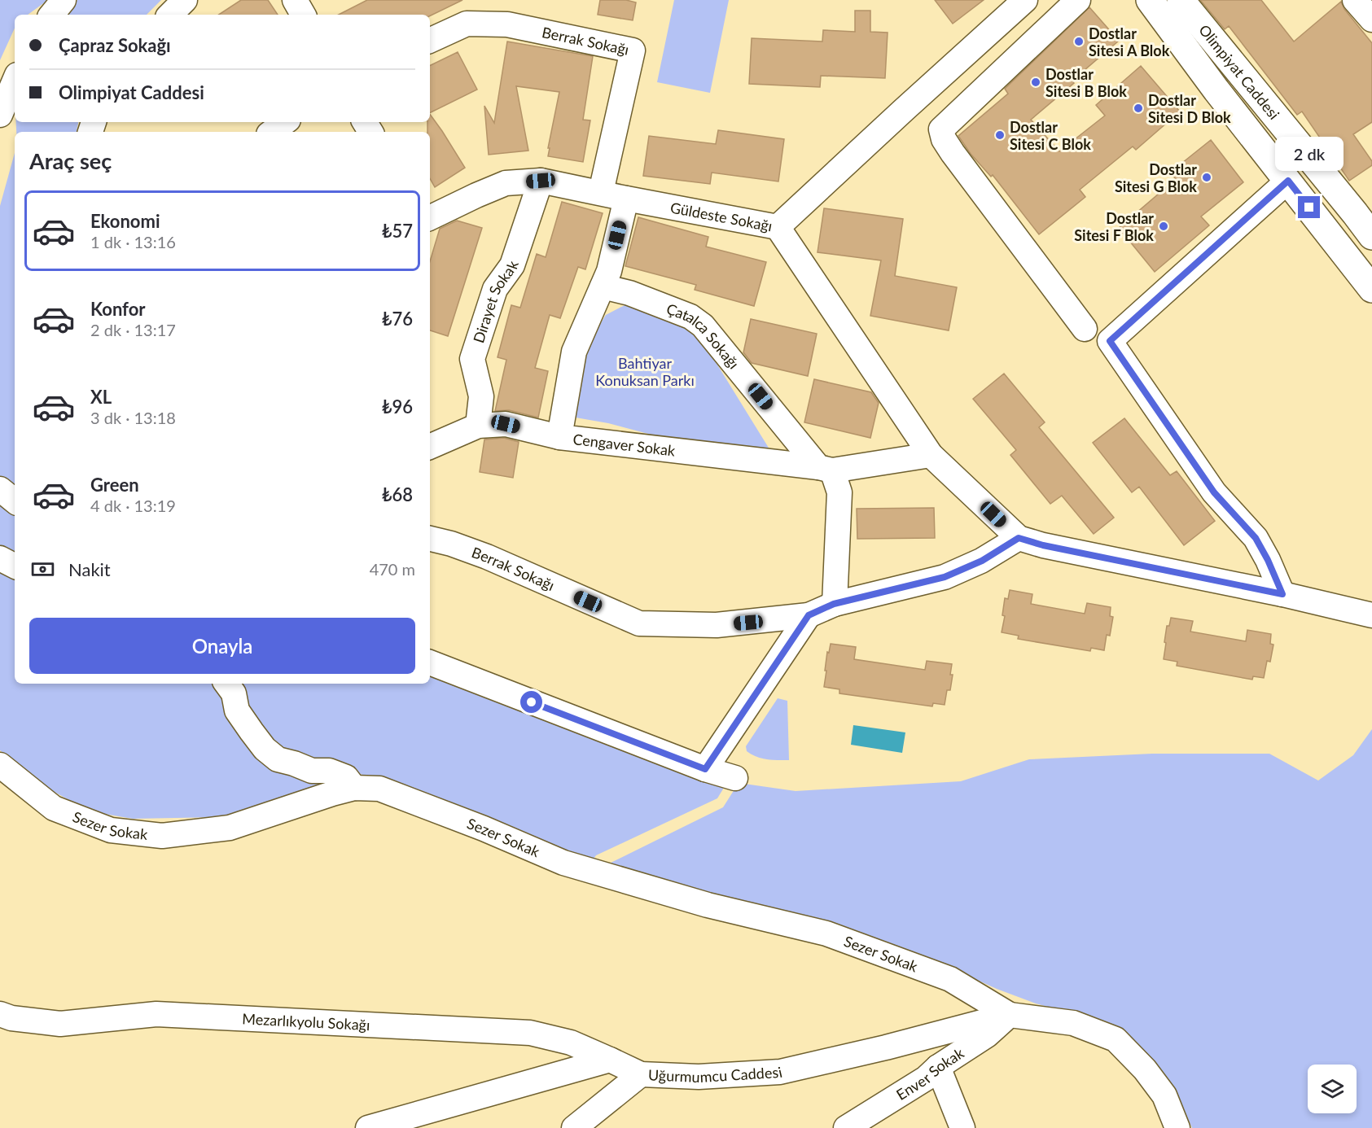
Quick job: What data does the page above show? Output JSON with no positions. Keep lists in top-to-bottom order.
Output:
{
  "streets": {
    "main road": ["Olimpiyat Caddesi"],
    "street": [
      "Berrak Sokağı",
      "Güldeste Sokağı",
      "Dirayet Sokak",
      "Çatalca Sokağı",
      "Cengaver Sokak",
      "Sezer Sokak",
      "Mezarlıkyolu Sokağı",
      "Uğurmumcu Caddesi",
      "Enver Sokak"
    ]
  },
  "crossings": [
    ["Berrak Sokağı", "Güldeste Sokağı"],
    ["Güldeste Sokağı", "Dirayet Sokak"],
    ["Güldeste Sokağı", "Cengaver Sokak"],
    ["Çatalca Sokağı", "Cengaver Sokak"],
    ["Sezer Sokak", "Uğurmumcu Caddesi"],
    ["Sezer Sokak", "Enver Sokak"],
    ["Mezarlıkyolu Sokağı", "Uğurmumcu Caddesi"],
    ["Uğurmumcu Caddesi", "Enver Sokak"]
  ],
  "parks": ["Bahtiyar Konuksan Parkı"],
  "places": [
    "Dostlar Sitesi A Blok",
    "Dostlar Sitesi B Blok",
    "Dostlar Sitesi D Blok",
    "Dostlar Sitesi C Blok",
    "Dostlar Sitesi G Blok",
    "Dostlar Sitesi F Blok"
  ],
  "page": {
    "banner": ["Çapraz Sokağı", "Olimpiyat Caddesi"],
    "heading": "Araç seç",
    "bubble": "2 dk",
    "list": [
      {
        "name": "Ekonomi",
        "note": "1 dk · 13:16",
        "value": "₺57"
      },
      {
        "name": "Konfor",
        "note": "2 dk · 13:17",
        "value": "₺76"
      },
      {
        "name": "XL",
        "note": "3 dk · 13:18",
        "value": "₺96"
      },
      {
        "name": "Green",
        "note": "4 dk · 13:19",
        "value": "₺68"
      }
    ],
    "pay": ["Nakit", "470 m"],
    "buttons": "Onayla"
  }
}
